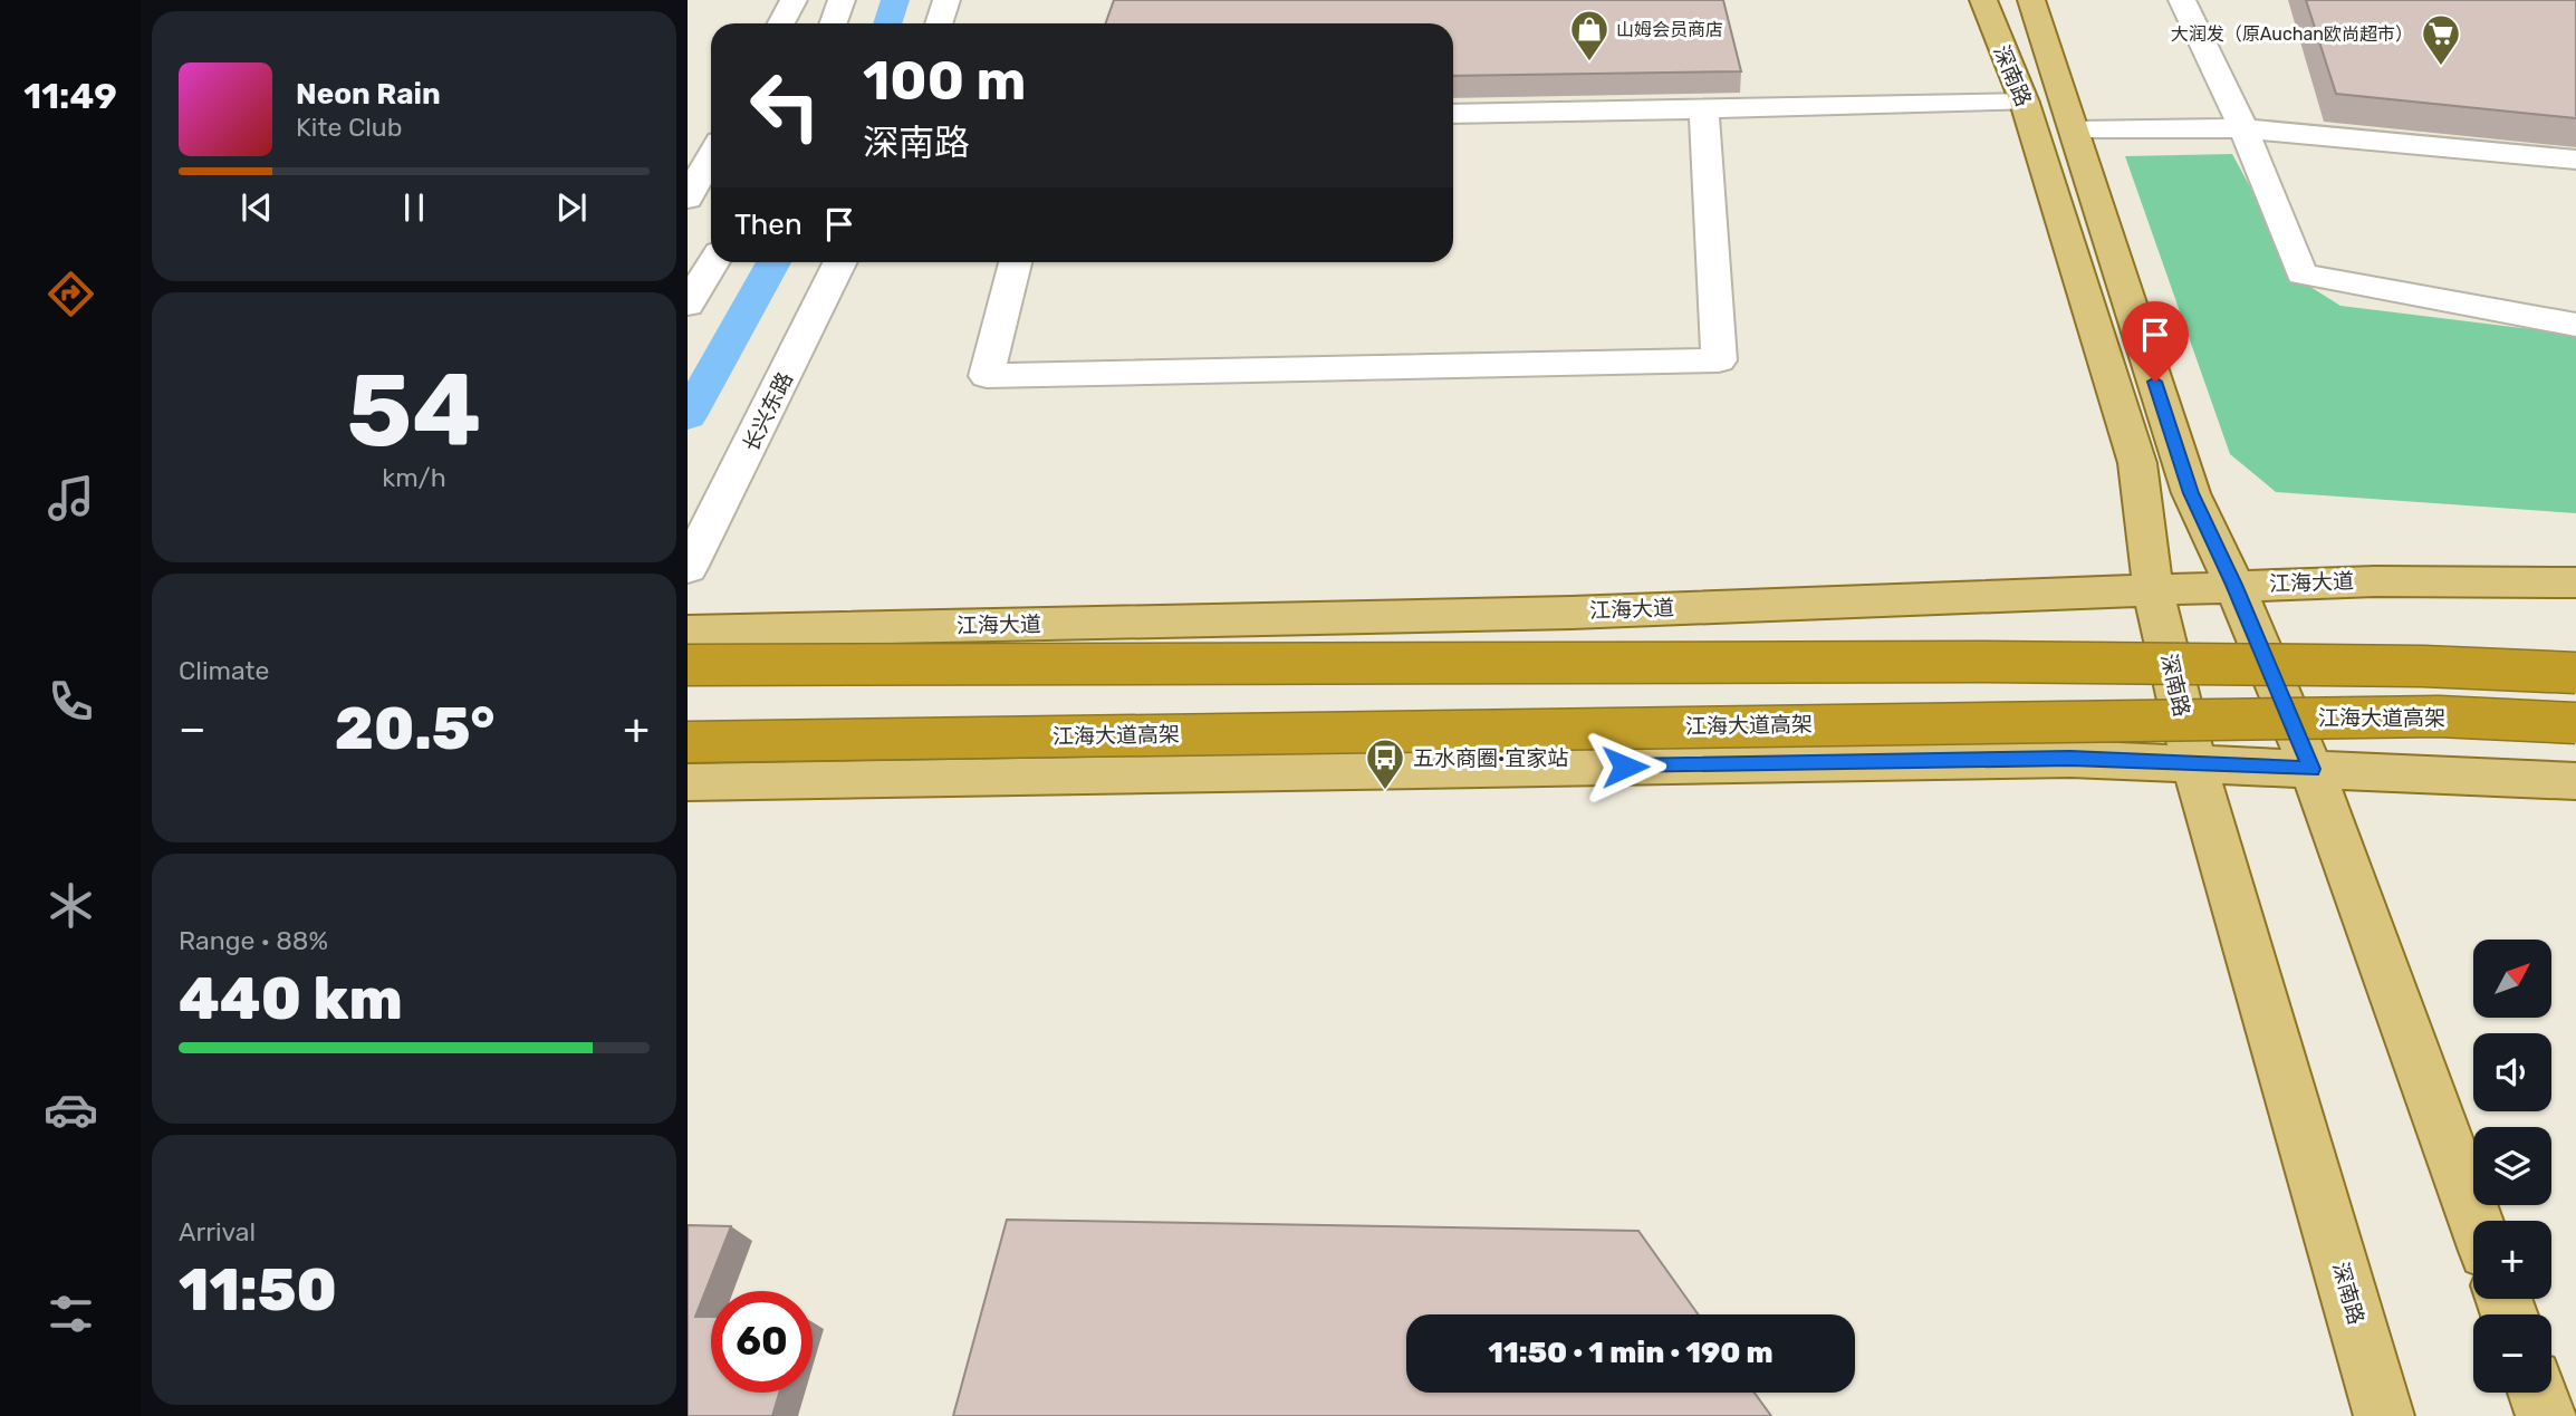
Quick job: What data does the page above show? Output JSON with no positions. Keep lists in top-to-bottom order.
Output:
{
  "streets": {
    "highway": ["江海大道高架"],
    "main road": ["深南路", "江海大道"],
    "street": ["长兴东路"]
  },
  "crossings": [
    ["深南路", "江海大道"]
  ],
  "places": {
    "shop": ["山姆会员商店"],
    "supermarket": ["大润发（原Auchan欧尚超市）"],
    "bus stop": ["五水商圈·宜家站"]
  },
  "north": "top right",
  "page": {
    "tabs": "11:49",
    "turn": ["100 m", "深南路"],
    "song": ["Neon Rain", "Kite Club"],
    "then": "Then",
    "tile": [
      ["54", "km/h"],
      "Climate",
      ["Range · 88%", "440 km"],
      ["Arrival", "11:50"]
    ],
    "heat": ["−", "20.5°", "+"],
    "map_buttons": ["+", "−"],
    "limit": "60",
    "trip": "11:50 · 1 min · 190 m"
  }
}
